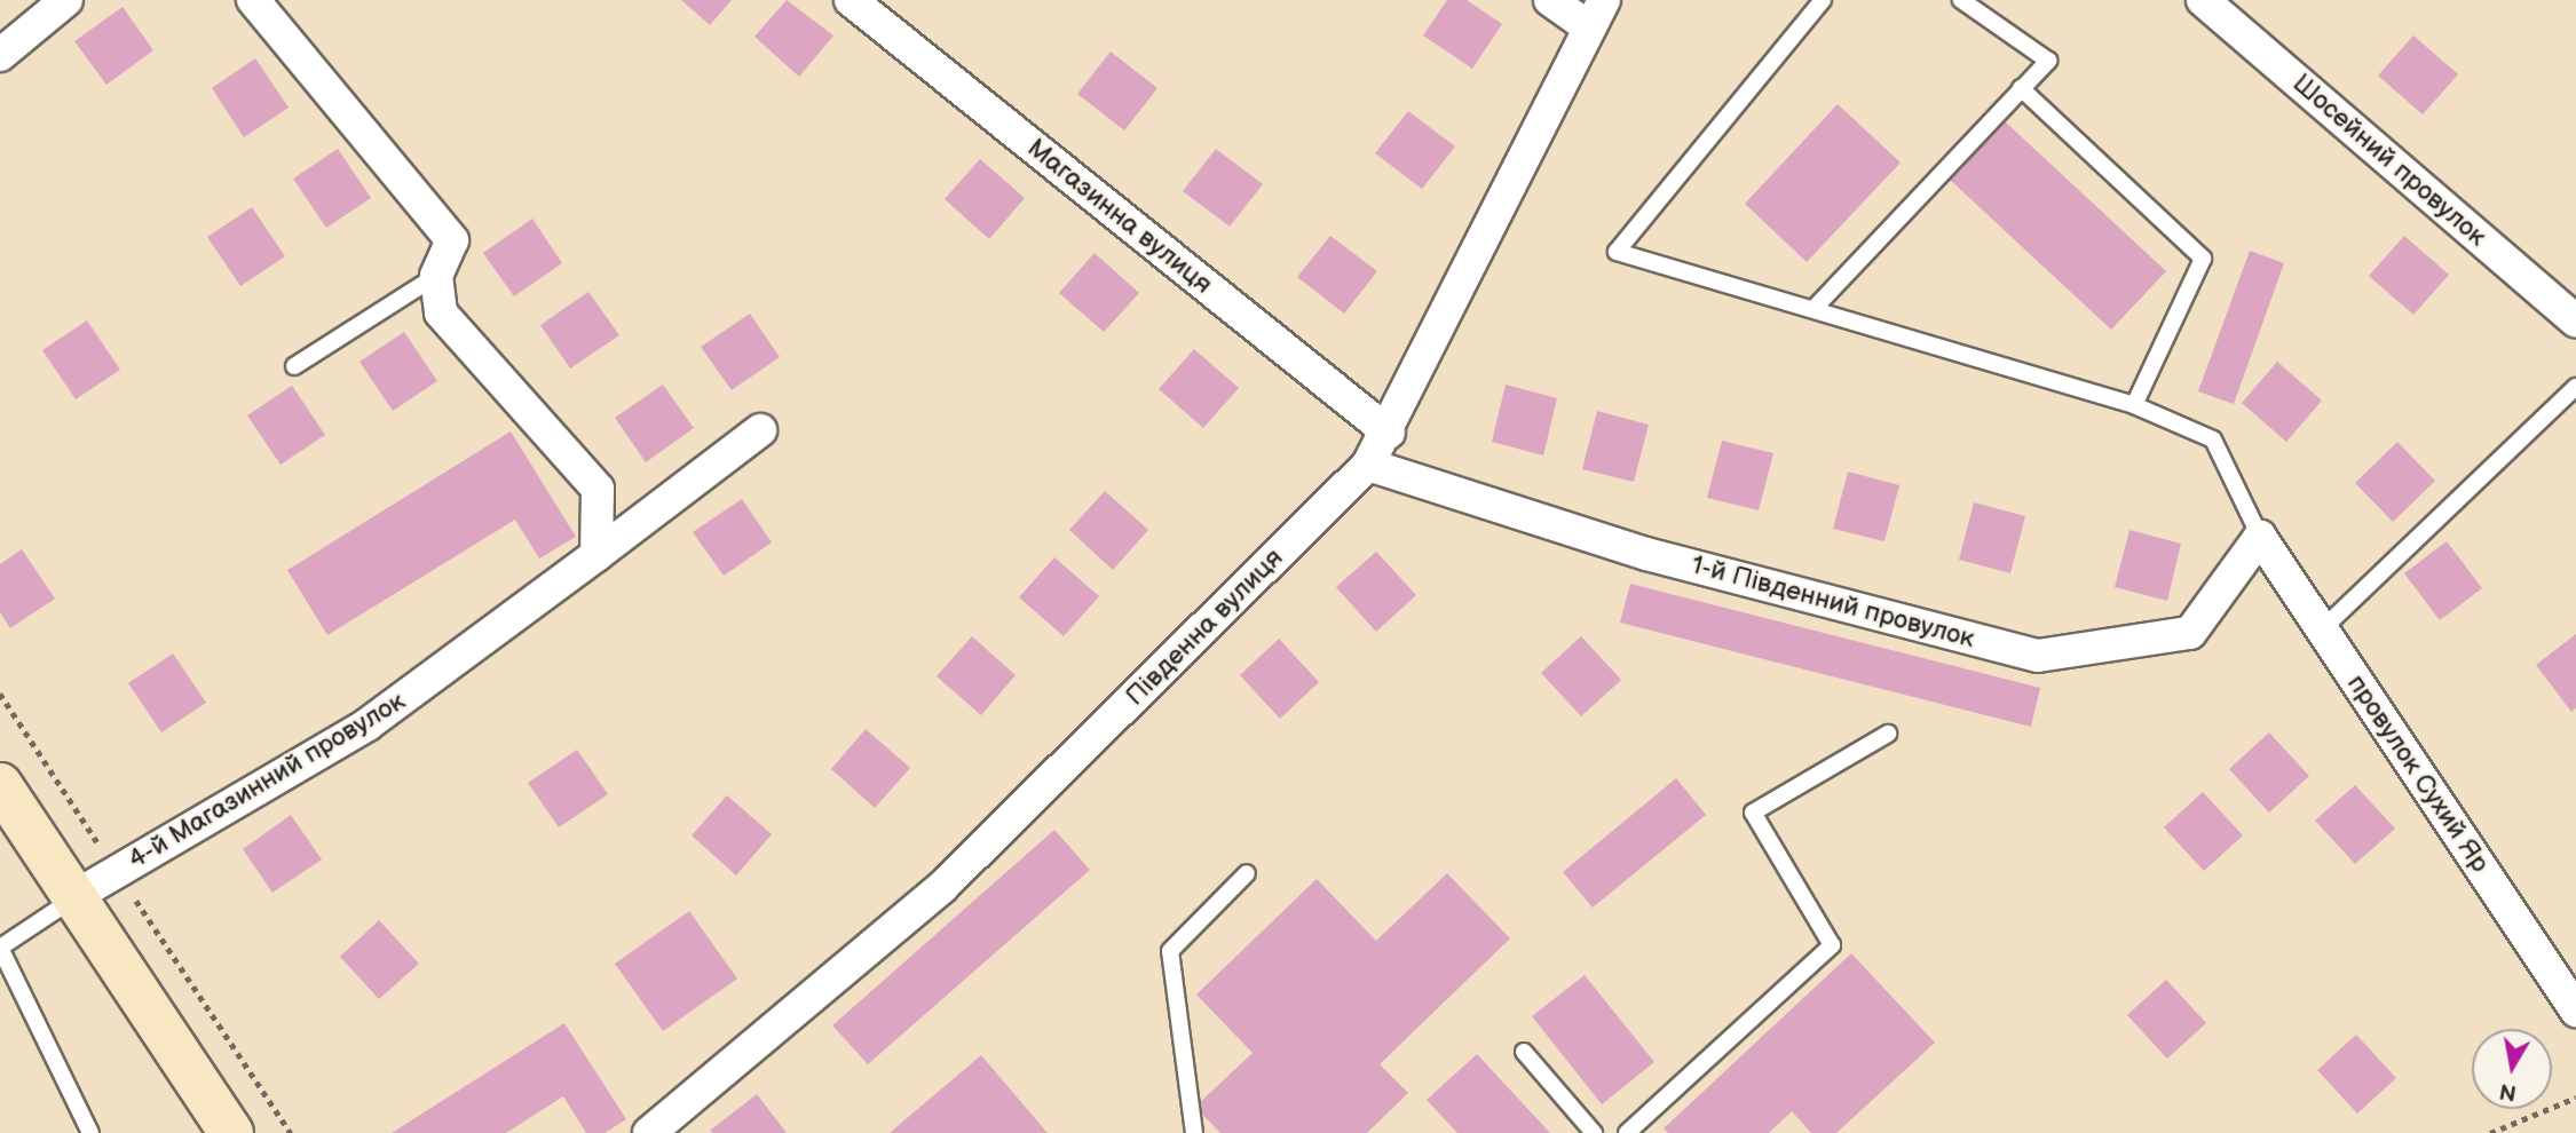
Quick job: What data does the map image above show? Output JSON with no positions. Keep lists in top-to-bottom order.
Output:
{
  "streets": {
    "street": [
      "Шосейний провулок",
      "Магазинна вулиця",
      "1-й Південний провулок",
      "Південна вулиця",
      "провулок Сухий Яр",
      "4-й Магазинний провулок"
    ]
  },
  "crossings": [
    ["Магазинна вулиця", "Південна вулиця"],
    ["1-й Південний провулок", "Південна вулиця"],
    ["1-й Південний провулок", "провулок Сухий Яр"]
  ],
  "north": "bottom"
}
